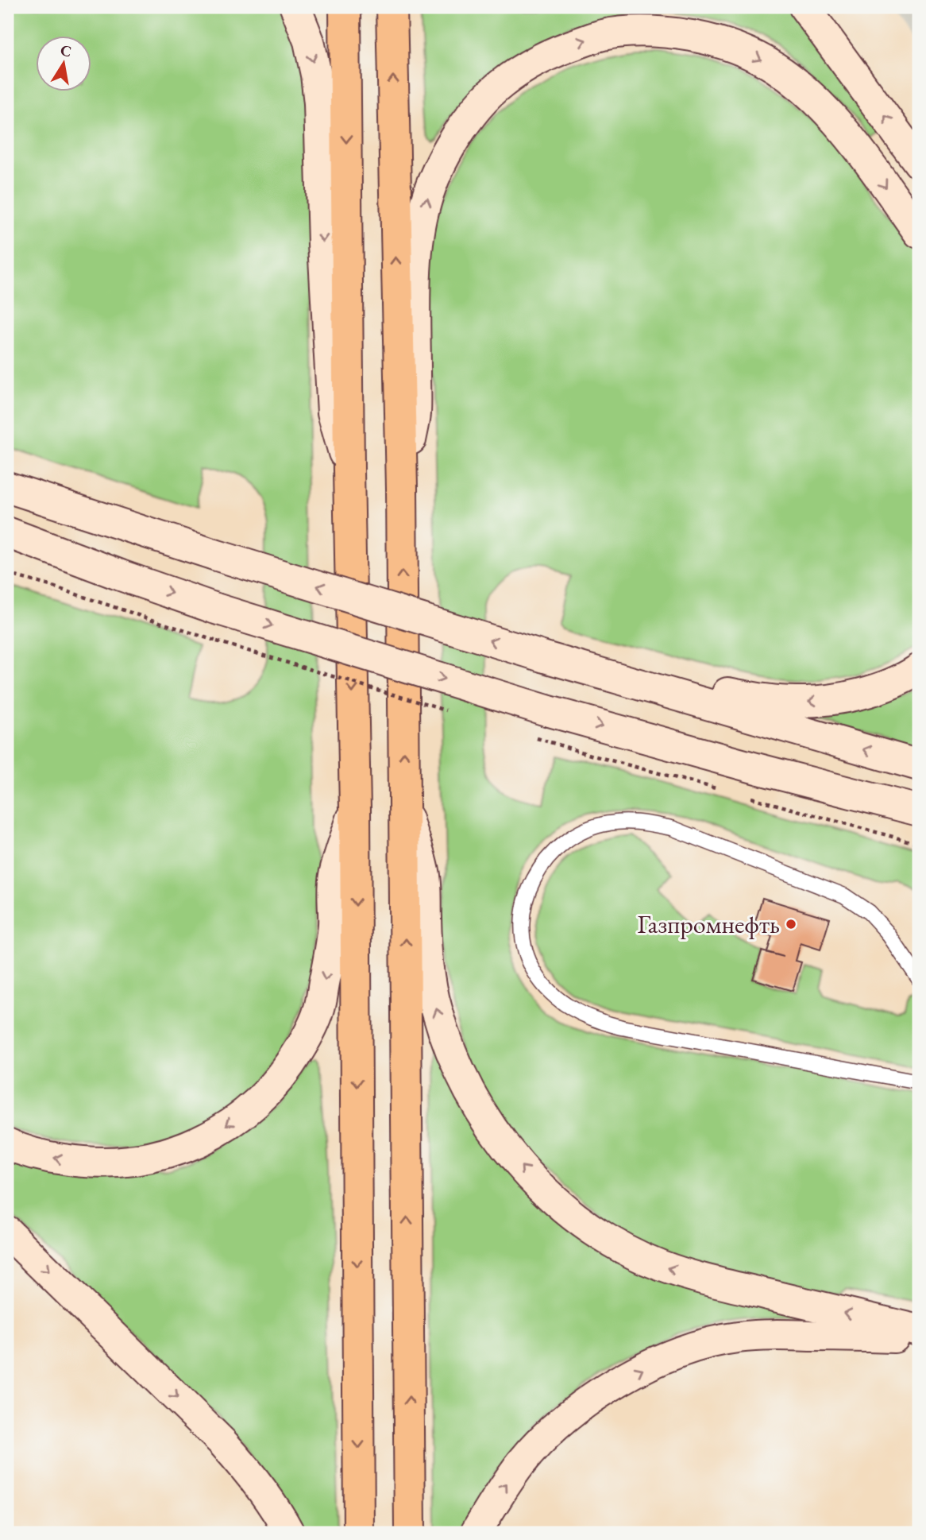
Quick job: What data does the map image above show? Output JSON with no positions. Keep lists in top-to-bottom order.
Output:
{
  "places": ["Газпромнефть"],
  "north": "top"
}
